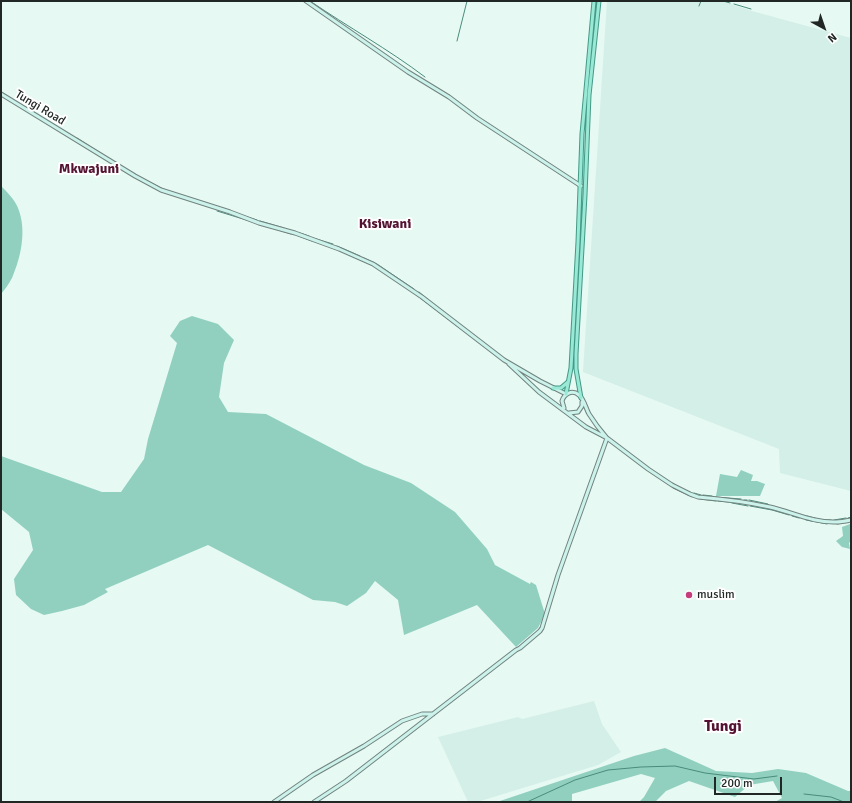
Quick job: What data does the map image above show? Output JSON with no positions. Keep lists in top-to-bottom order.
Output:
{
  "streets": {
    "main road": ["Tungi Road"]
  },
  "districts": ["Mkwajuni", "Kisiwani", "Tungi"],
  "places": ["muslim"],
  "scale_bar": "200 m",
  "north": "bottom right"
}
